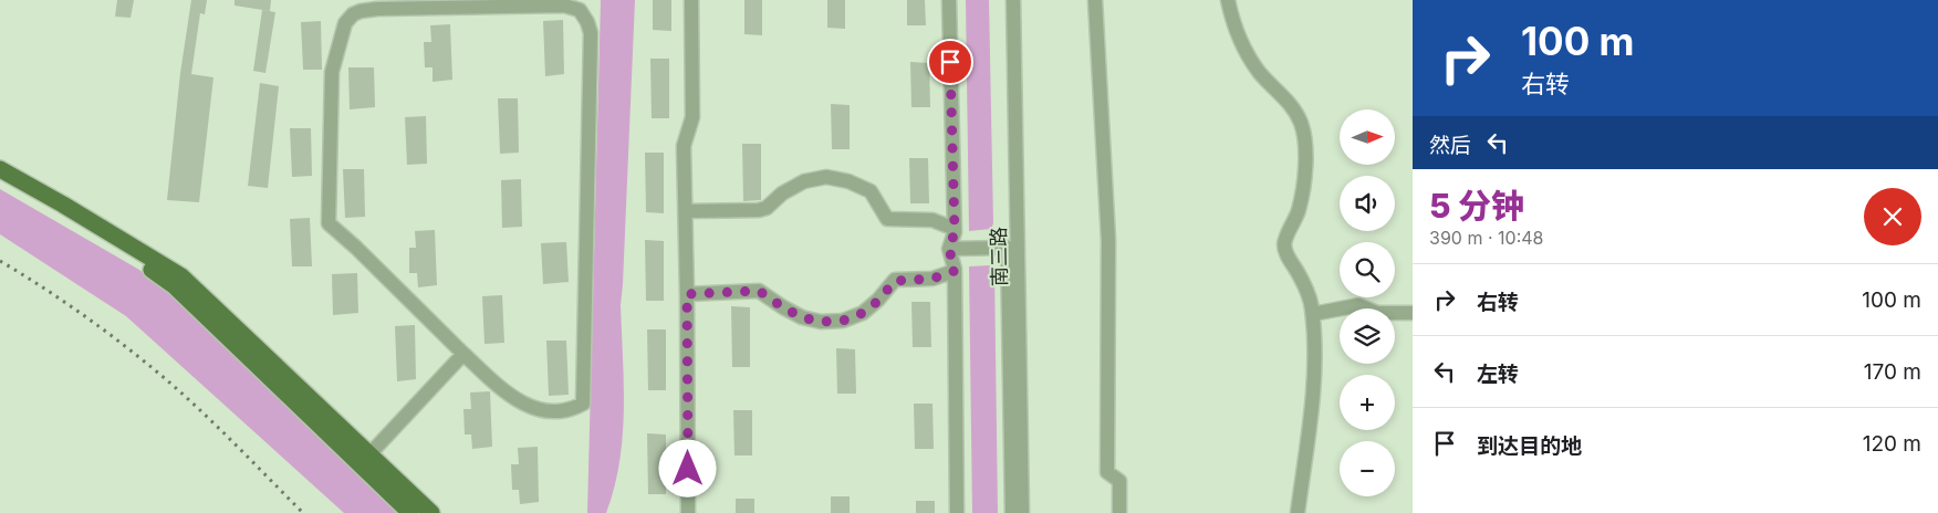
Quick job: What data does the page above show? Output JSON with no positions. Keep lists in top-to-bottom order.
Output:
{
  "streets": {
    "street": ["南三路"]
  },
  "north": "right",
  "page": {
    "turn": ["100 m", "右转"],
    "map_buttons": ["+", "−"],
    "then": "然后",
    "heading": ["5 分钟", "390 m · 10:48"],
    "list": [
      {
        "name": "右转",
        "value": "100 m"
      },
      {
        "name": "左转",
        "value": "170 m"
      },
      {
        "name": "到达目的地",
        "value": "120 m"
      }
    ]
  }
}
